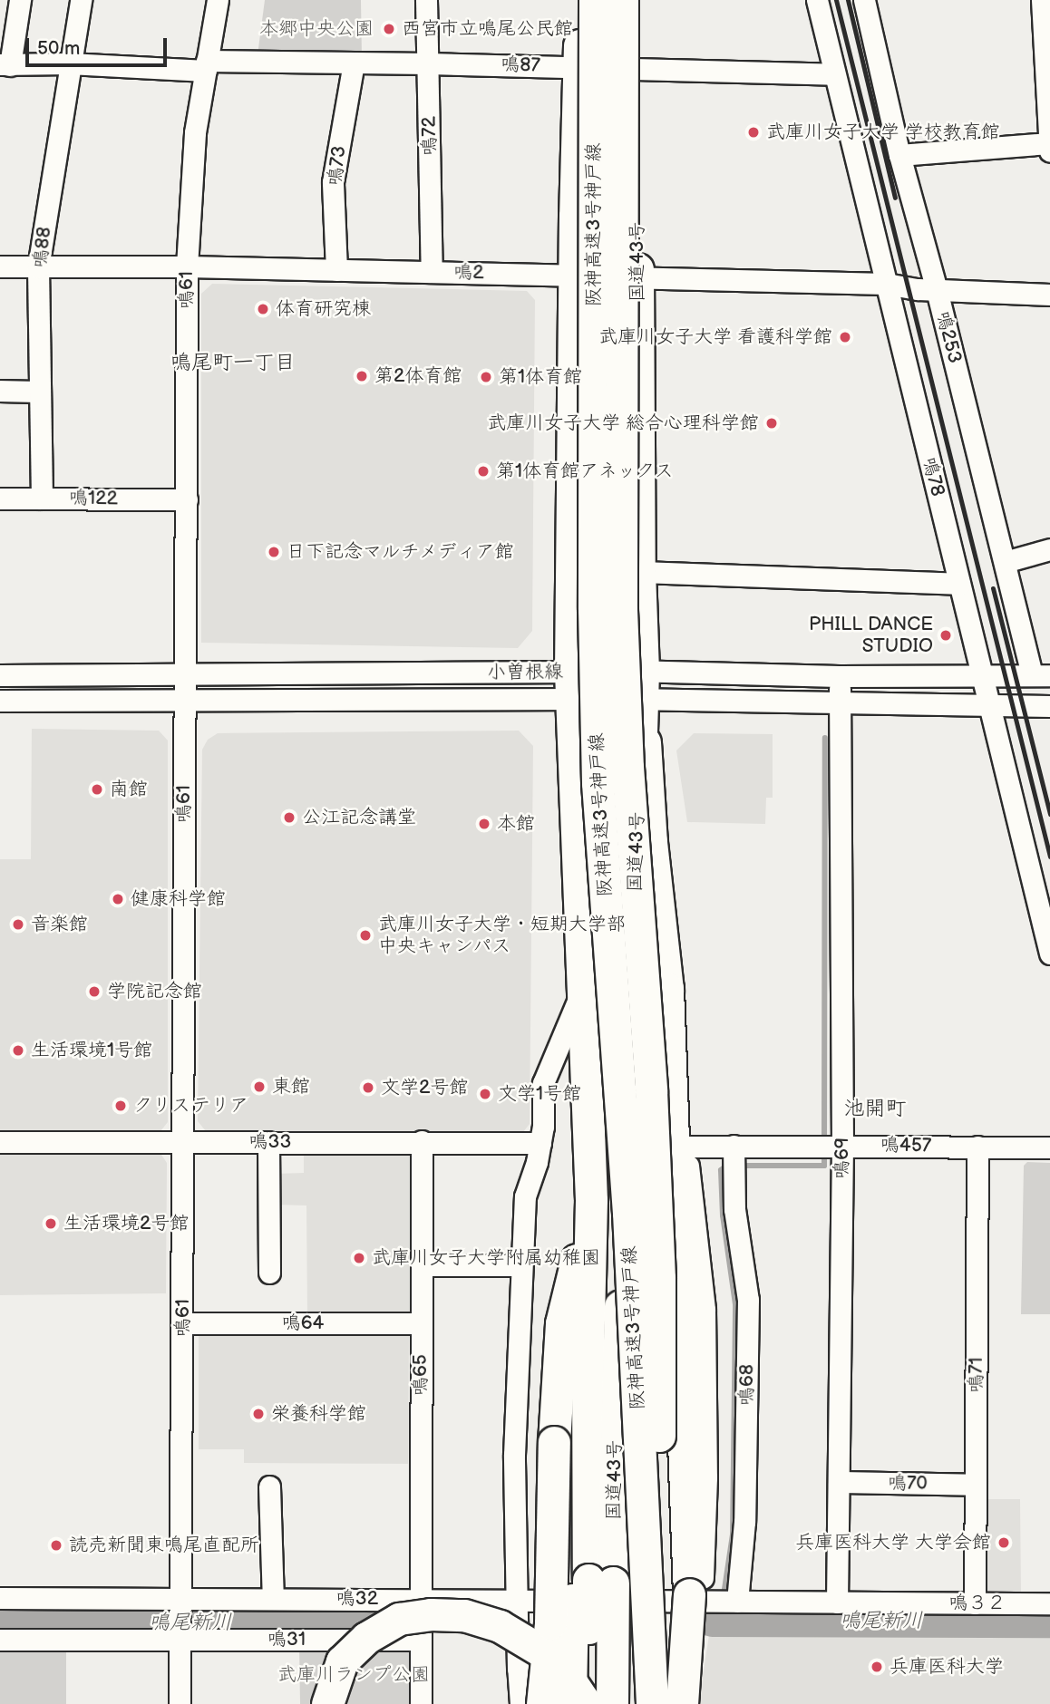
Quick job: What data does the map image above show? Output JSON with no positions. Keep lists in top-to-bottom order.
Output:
{
  "streets": {
    "highway": ["阪神高速3号神戸線", "国道43号"],
    "street": [
      "鳴87",
      "鳴72",
      "鳴73",
      "鳴88",
      "鳴2",
      "鳴61",
      "鳴253",
      "鳴78",
      "鳴122",
      "小曽根線",
      "鳴33",
      "鳴457",
      "鳴69",
      "鳴64",
      "鳴65",
      "鳴71",
      "鳴68",
      "鳴70",
      "鳴32",
      "鳴３２",
      "鳴31"
    ]
  },
  "crossings": [
    ["鳴87", "鳴72"],
    ["鳴87", "鳴73"],
    ["鳴87", "鳴88"],
    ["鳴87", "国道43号"],
    ["鳴87", "鳴61"],
    ["鳴87", "鳴78"],
    ["鳴72", "鳴2"],
    ["鳴73", "鳴2"],
    ["鳴88", "鳴2"],
    ["鳴88", "鳴122"],
    ["国道43号", "鳴2"],
    ["国道43号", "小曽根線"],
    ["鳴2", "鳴61"],
    ["鳴2", "鳴253"],
    ["鳴2", "鳴78"],
    ["鳴61", "鳴122"],
    ["鳴61", "小曽根線"],
    ["鳴61", "鳴33"],
    ["鳴61", "鳴64"],
    ["鳴61", "鳴32"],
    ["鳴61", "鳴31"],
    ["鳴253", "小曽根線"],
    ["鳴78", "小曽根線"],
    ["小曽根線", "鳴69"],
    ["鳴33", "鳴65"],
    ["鳴457", "鳴69"],
    ["鳴457", "鳴71"],
    ["鳴457", "鳴68"],
    ["鳴69", "鳴70"],
    ["鳴69", "鳴３２"],
    ["鳴64", "鳴65"],
    ["鳴65", "鳴32"],
    ["鳴65", "鳴31"],
    ["鳴71", "鳴70"],
    ["鳴71", "鳴３２"],
    ["鳴68", "鳴32"],
    ["鳴68", "鳴３２"],
    ["鳴32", "鳴３２"]
  ],
  "districts": ["鳴尾町一丁目", "池開町"],
  "water": ["鳴尾新川"],
  "parks": ["本郷中央公園", "武庫川ランプ公園"],
  "places": [
    "西宮市立鳴尾公民館",
    "武庫川女子大学 学校教育館",
    "体育研究棟",
    "武庫川女子大学 看護科学館",
    "第2体育館",
    "第1体育館",
    "武庫川女子大学 総合心理科学館",
    "第1体育館アネックス",
    "日下記念マルチメディア館",
    "PHILL DANCE STUDIO",
    "南館",
    "公江記念講堂",
    "本館",
    "健康科学館",
    "音楽館",
    "武庫川女子大学・短期大学部 中央キャンパス",
    "学院記念館",
    "生活環境1号館",
    "東館",
    "文学2号館",
    "文学1号館",
    "クリステリア",
    "生活環境2号館",
    "武庫川女子大学附属幼稚園",
    "栄養科学館",
    "兵庫医科大学 大学会館",
    "読売新聞東鳴尾直配所",
    "兵庫医科大学"
  ],
  "scale_bar": "50 m"
}
